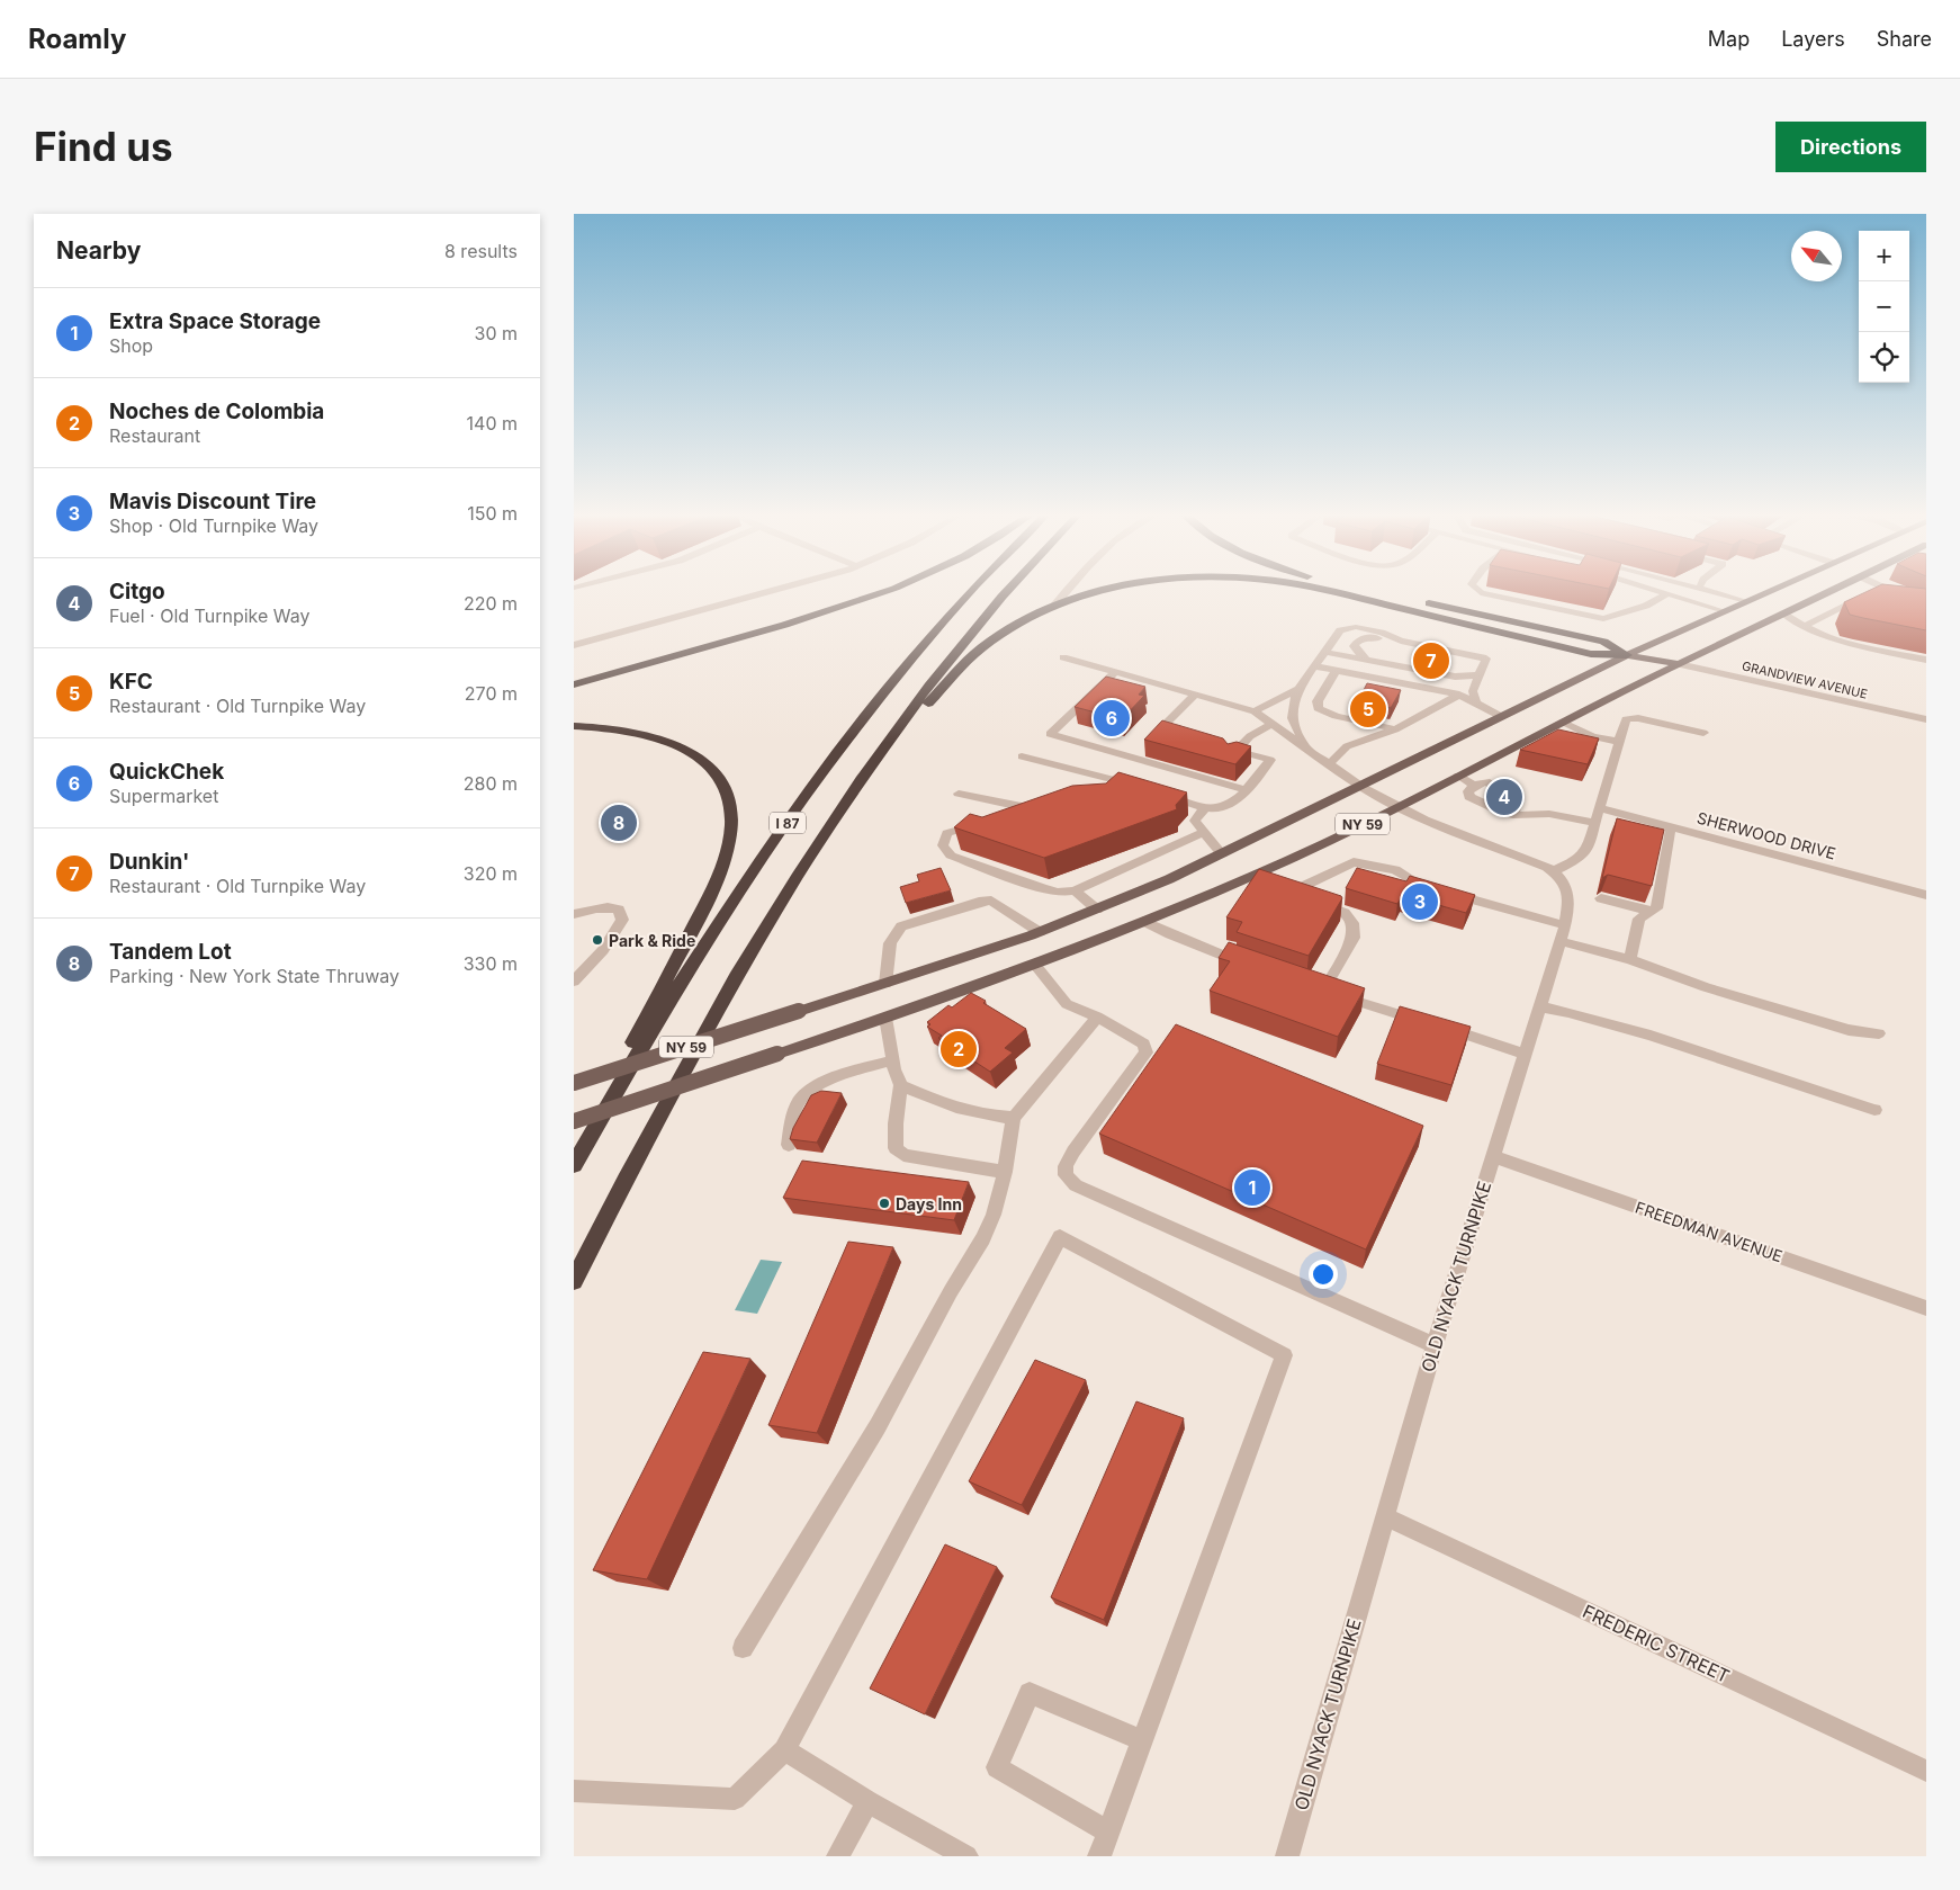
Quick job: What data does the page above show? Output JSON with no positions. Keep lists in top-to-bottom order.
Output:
{
  "streets": {
    "highway": ["I 87"],
    "main road": ["NY 59"],
    "street": [
      "GRANDVIEW AVENUE",
      "SHERWOOD DRIVE",
      "FREEDMAN AVENUE",
      "OLD NYACK TURNPIKE",
      "FREDERIC STREET"
    ]
  },
  "crossings": [
    ["GRANDVIEW AVENUE", "NY 59"],
    ["FREEDMAN AVENUE", "OLD NYACK TURNPIKE"],
    ["OLD NYACK TURNPIKE", "FREDERIC STREET"]
  ],
  "places": ["Park & Ride", "Days Inn"],
  "north": "top left",
  "page": {
    "header": "Roamly",
    "nav": ["Map", "Layers", "Share"],
    "buttons": "Directions",
    "title": "Find us",
    "heading": ["Nearby", "8 results"],
    "map_buttons": ["+", "−"],
    "list": [
      {
        "mark": "1",
        "name": "Extra Space Storage",
        "note": "Shop",
        "value": "30 m"
      },
      {
        "mark": "2",
        "name": "Noches de Colombia",
        "note": "Restaurant",
        "value": "140 m"
      },
      {
        "mark": "3",
        "name": "Mavis Discount Tire",
        "note": "Shop · Old Turnpike Way",
        "value": "150 m"
      },
      {
        "mark": "4",
        "name": "Citgo",
        "note": "Fuel · Old Turnpike Way",
        "value": "220 m"
      },
      {
        "mark": "5",
        "name": "KFC",
        "note": "Restaurant · Old Turnpike Way",
        "value": "270 m"
      },
      {
        "mark": "6",
        "name": "QuickChek",
        "note": "Supermarket",
        "value": "280 m"
      },
      {
        "mark": "7",
        "name": "Dunkin'",
        "note": "Restaurant · Old Turnpike Way",
        "value": "320 m"
      },
      {
        "mark": "8",
        "name": "Tandem Lot",
        "note": "Parking · New York State Thruway",
        "value": "330 m"
      }
    ],
    "pins": [
      "7",
      "5",
      "6",
      "4",
      "8",
      "3",
      "2",
      "1"
    ]
  }
}
